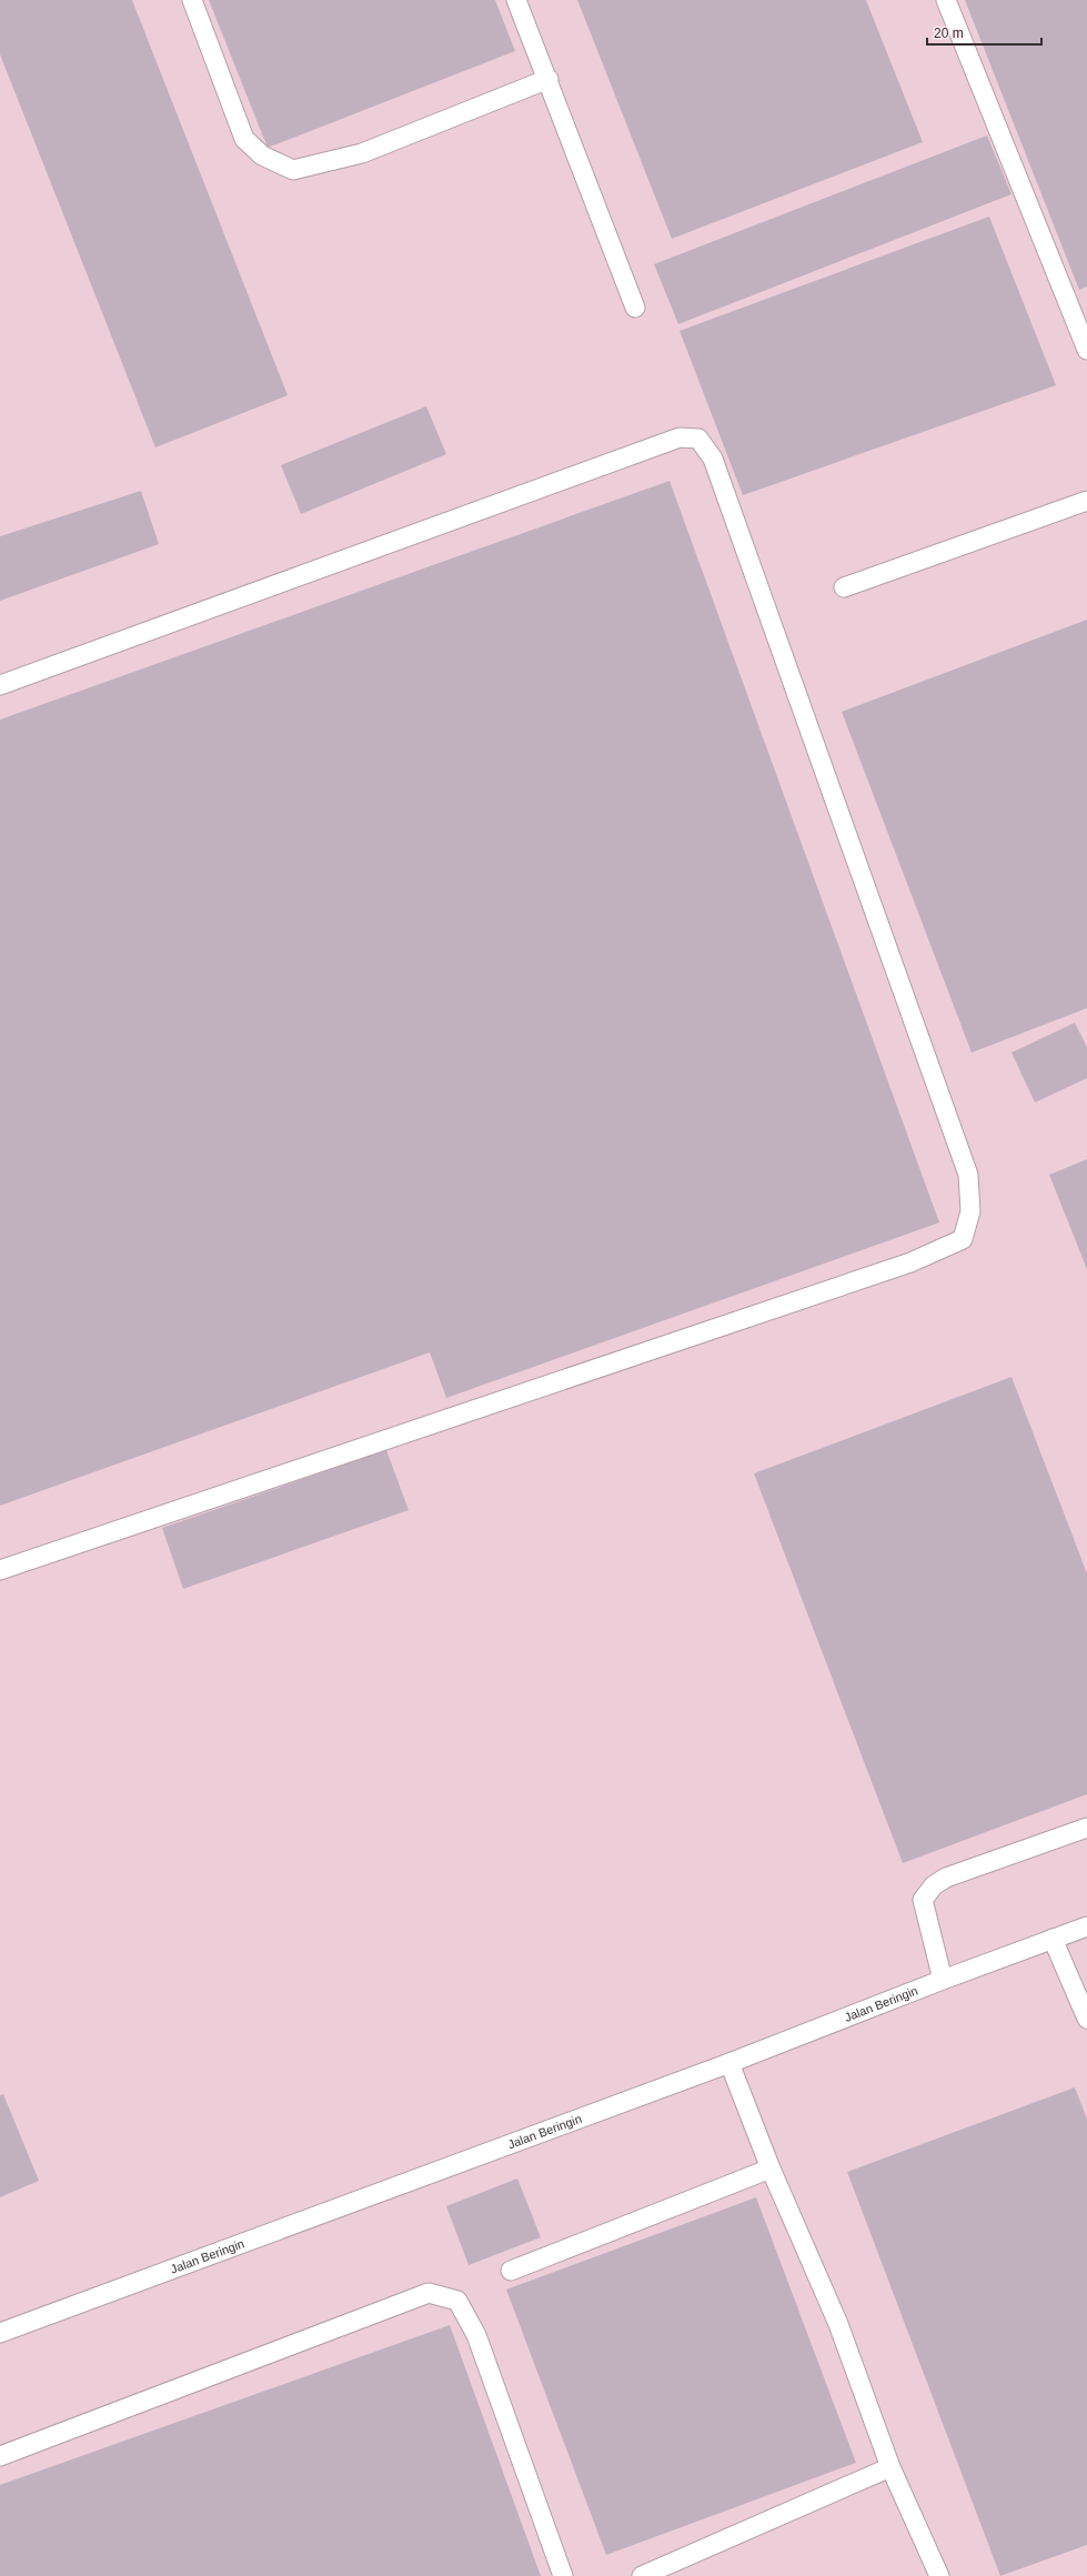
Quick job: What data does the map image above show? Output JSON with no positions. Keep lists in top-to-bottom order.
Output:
{
  "streets": {
    "lane": ["Jalan Beringin"]
  },
  "scale_bar": "20 m"
}
